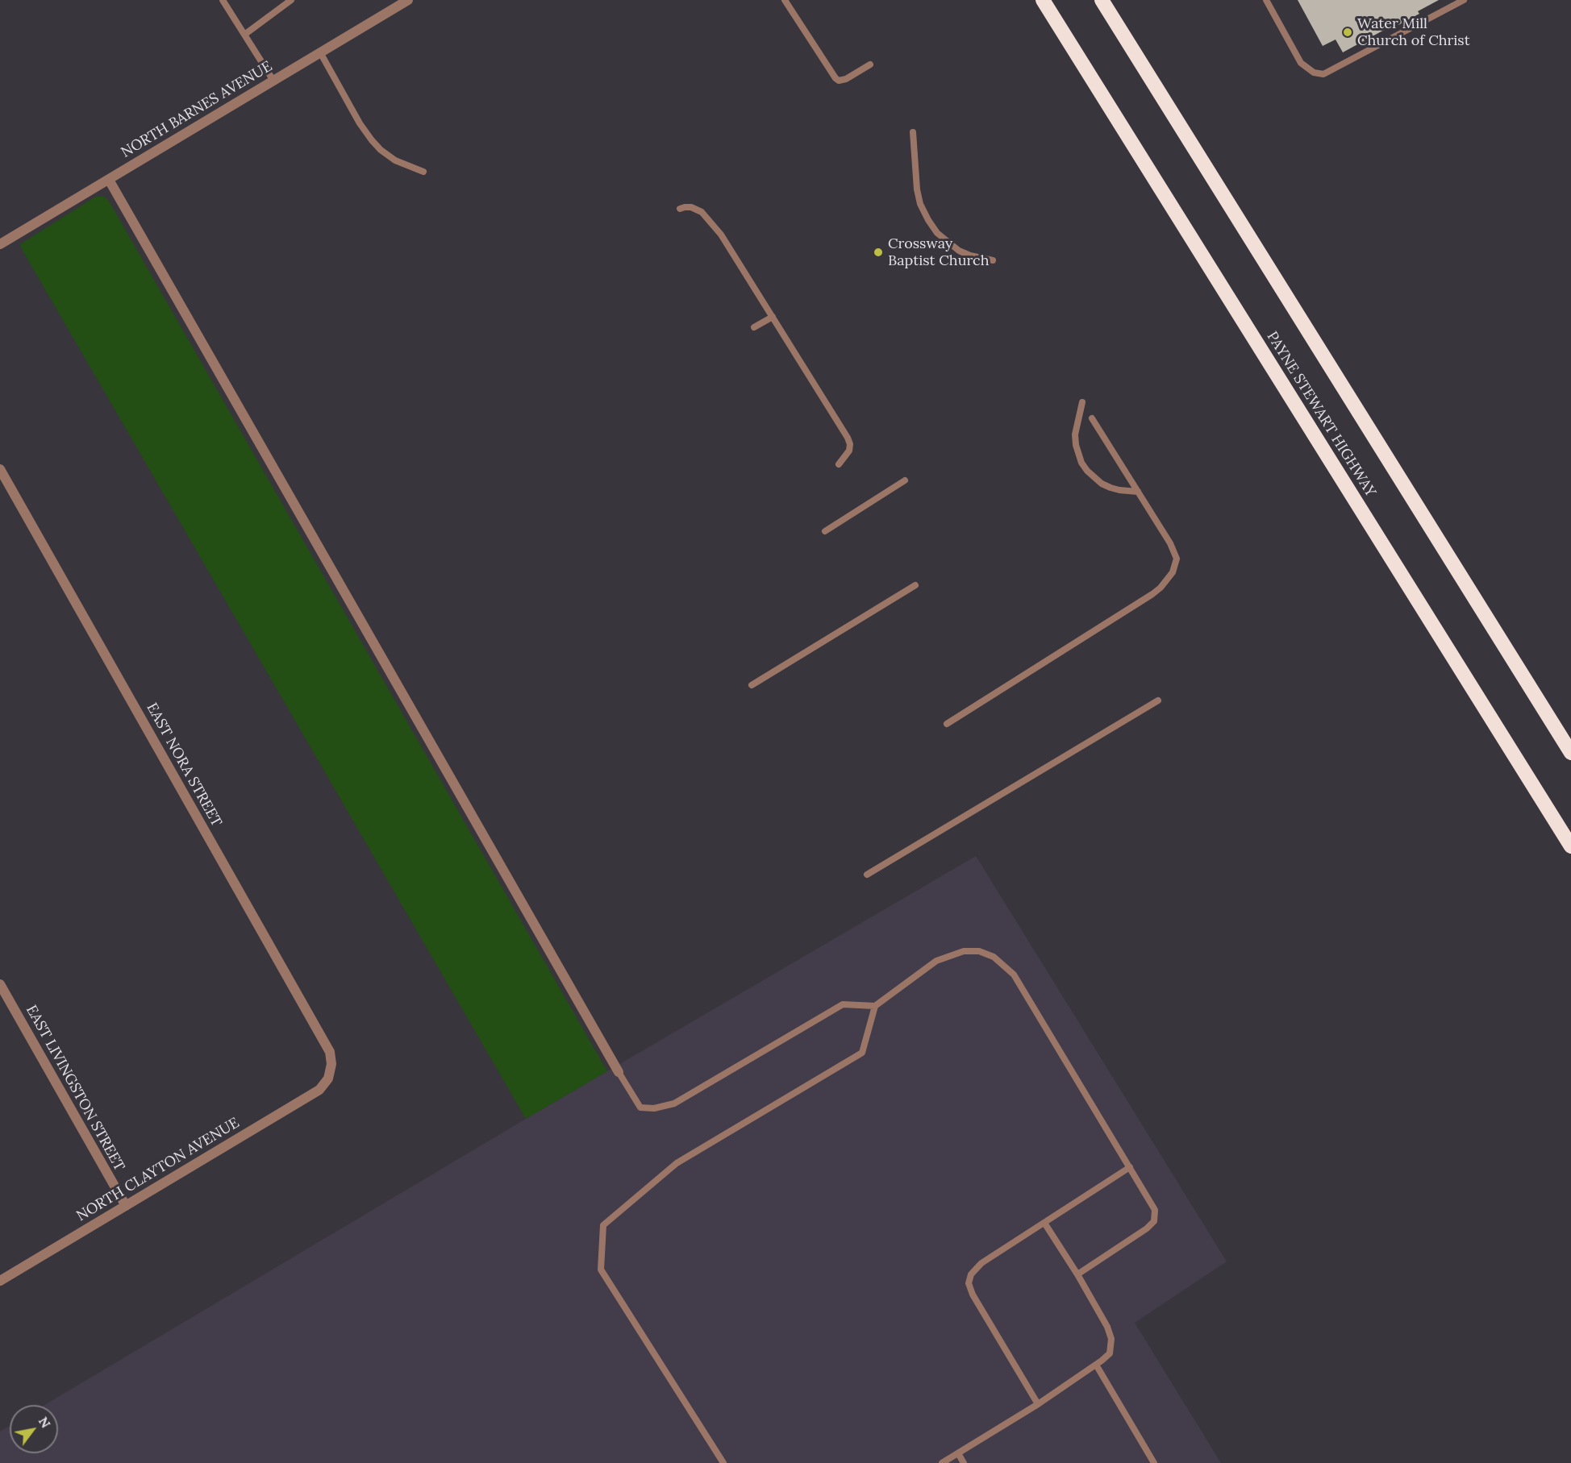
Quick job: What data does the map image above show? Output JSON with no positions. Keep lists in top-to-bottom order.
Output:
{
  "streets": {
    "highway": ["PAYNE STEWART HIGHWAY"],
    "street": [
      "NORTH BARNES AVENUE",
      "EAST NORA STREET",
      "EAST LIVINGSTON STREET",
      "NORTH CLAYTON AVENUE"
    ]
  },
  "crossings": [
    ["EAST NORA STREET", "NORTH CLAYTON AVENUE"],
    ["EAST LIVINGSTON STREET", "NORTH CLAYTON AVENUE"]
  ],
  "places": ["Water Mill Church of Christ", "Crossway Baptist Church"],
  "north": "top right"
}
